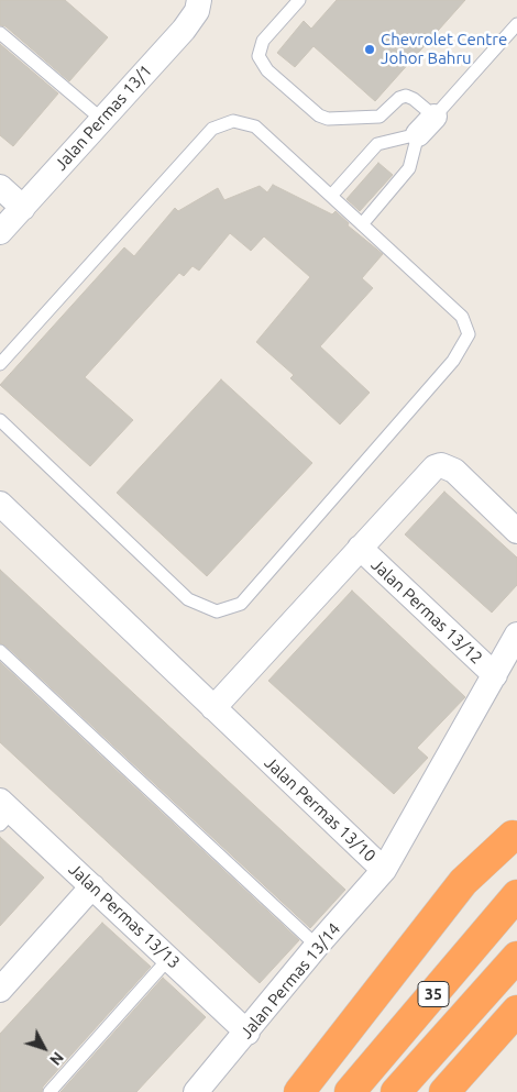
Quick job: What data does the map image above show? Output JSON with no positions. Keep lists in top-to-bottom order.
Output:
{
  "streets": {
    "highway": ["35"],
    "street": [
      "Jalan Permas 13/1",
      "Jalan Permas 13/12",
      "Jalan Permas 13/10",
      "Jalan Permas 13/13",
      "Jalan Permas 13/14"
    ]
  },
  "crossings": [
    ["Jalan Permas 13/12", "Jalan Permas 13/10"],
    ["Jalan Permas 13/10", "Jalan Permas 13/14"],
    ["Jalan Permas 13/13", "Jalan Permas 13/14"]
  ],
  "places": ["Chevrolet Centre Johor Bahru"],
  "north": "bottom right"
}
